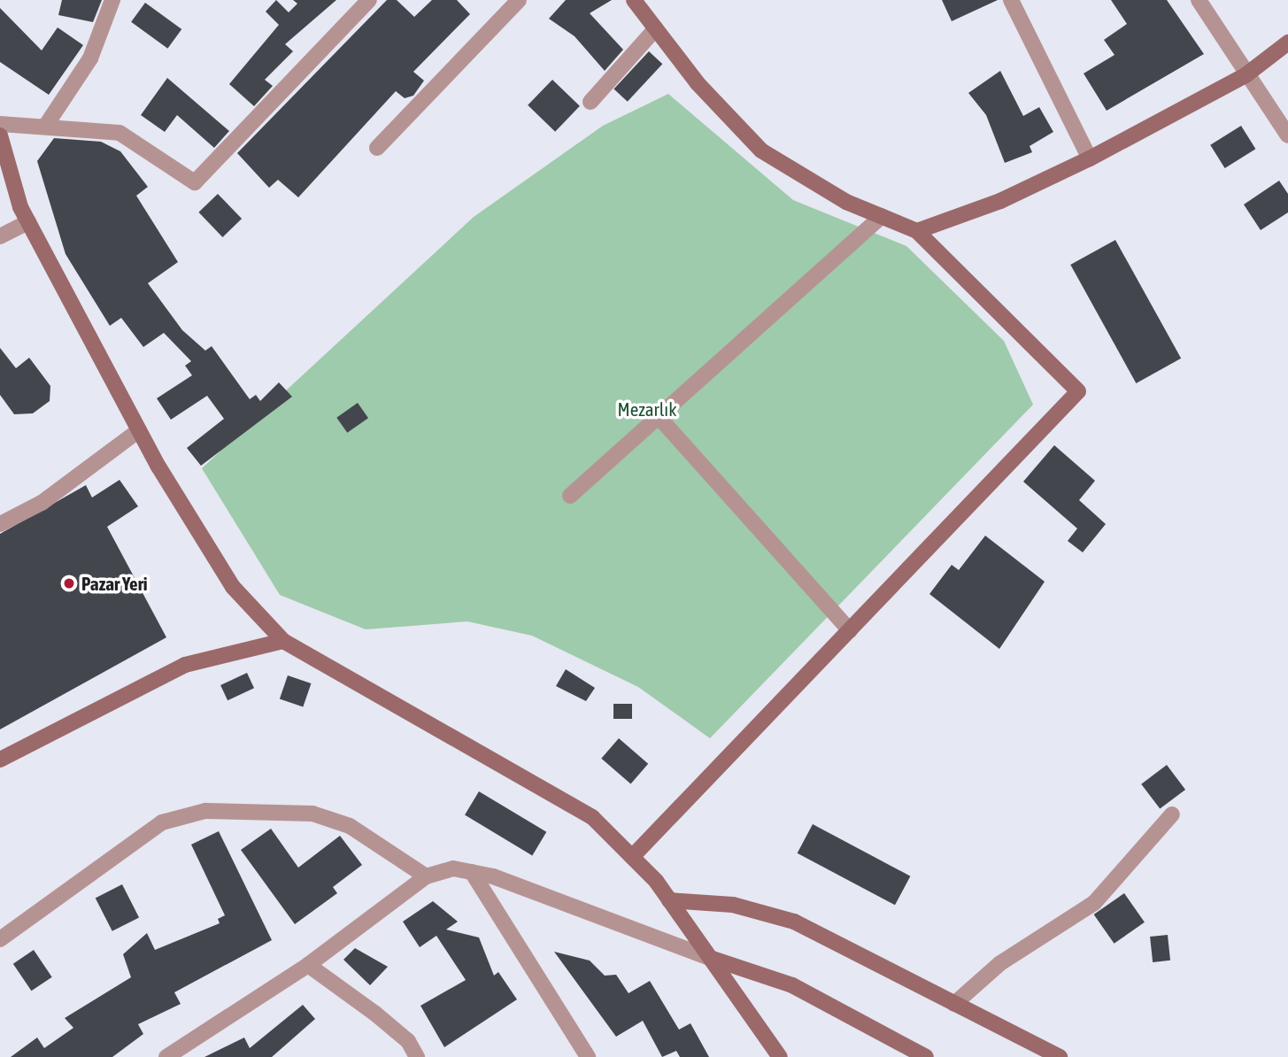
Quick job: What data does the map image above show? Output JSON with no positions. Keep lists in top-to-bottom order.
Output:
{
  "parks": ["Mezarlık"],
  "places": ["Pazar Yeri"]
}
